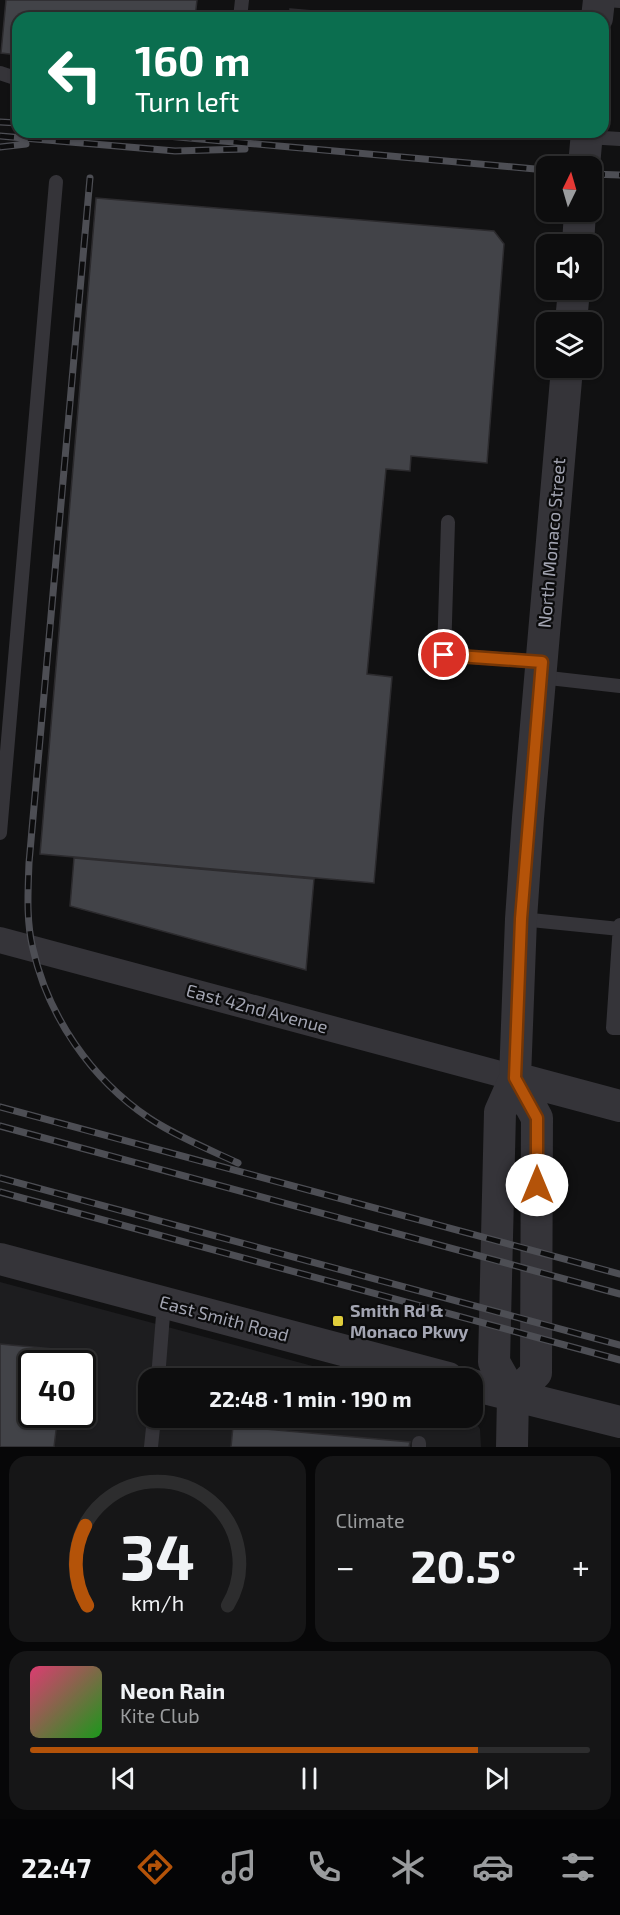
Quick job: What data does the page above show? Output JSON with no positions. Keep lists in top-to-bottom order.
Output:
{
  "streets": {
    "street": ["North Monaco Street", "East 42nd Avenue", "East Smith Road"]
  },
  "crossings": [
    ["North Monaco Street", "East 42nd Avenue"]
  ],
  "places": {
    "transit": ["Smith Rd & Monaco Pkwy"]
  },
  "north": "top",
  "page": {
    "turn": ["160 m", "Turn left"],
    "limit": "40",
    "trip": "22:48 · 1 min · 190 m",
    "tile": "Climate",
    "heat": ["−", "20.5°", "+"],
    "song": ["Neon Rain", "Kite Club"],
    "tabs": "22:47",
    "gauge": ["34", "km/h"]
  }
}
